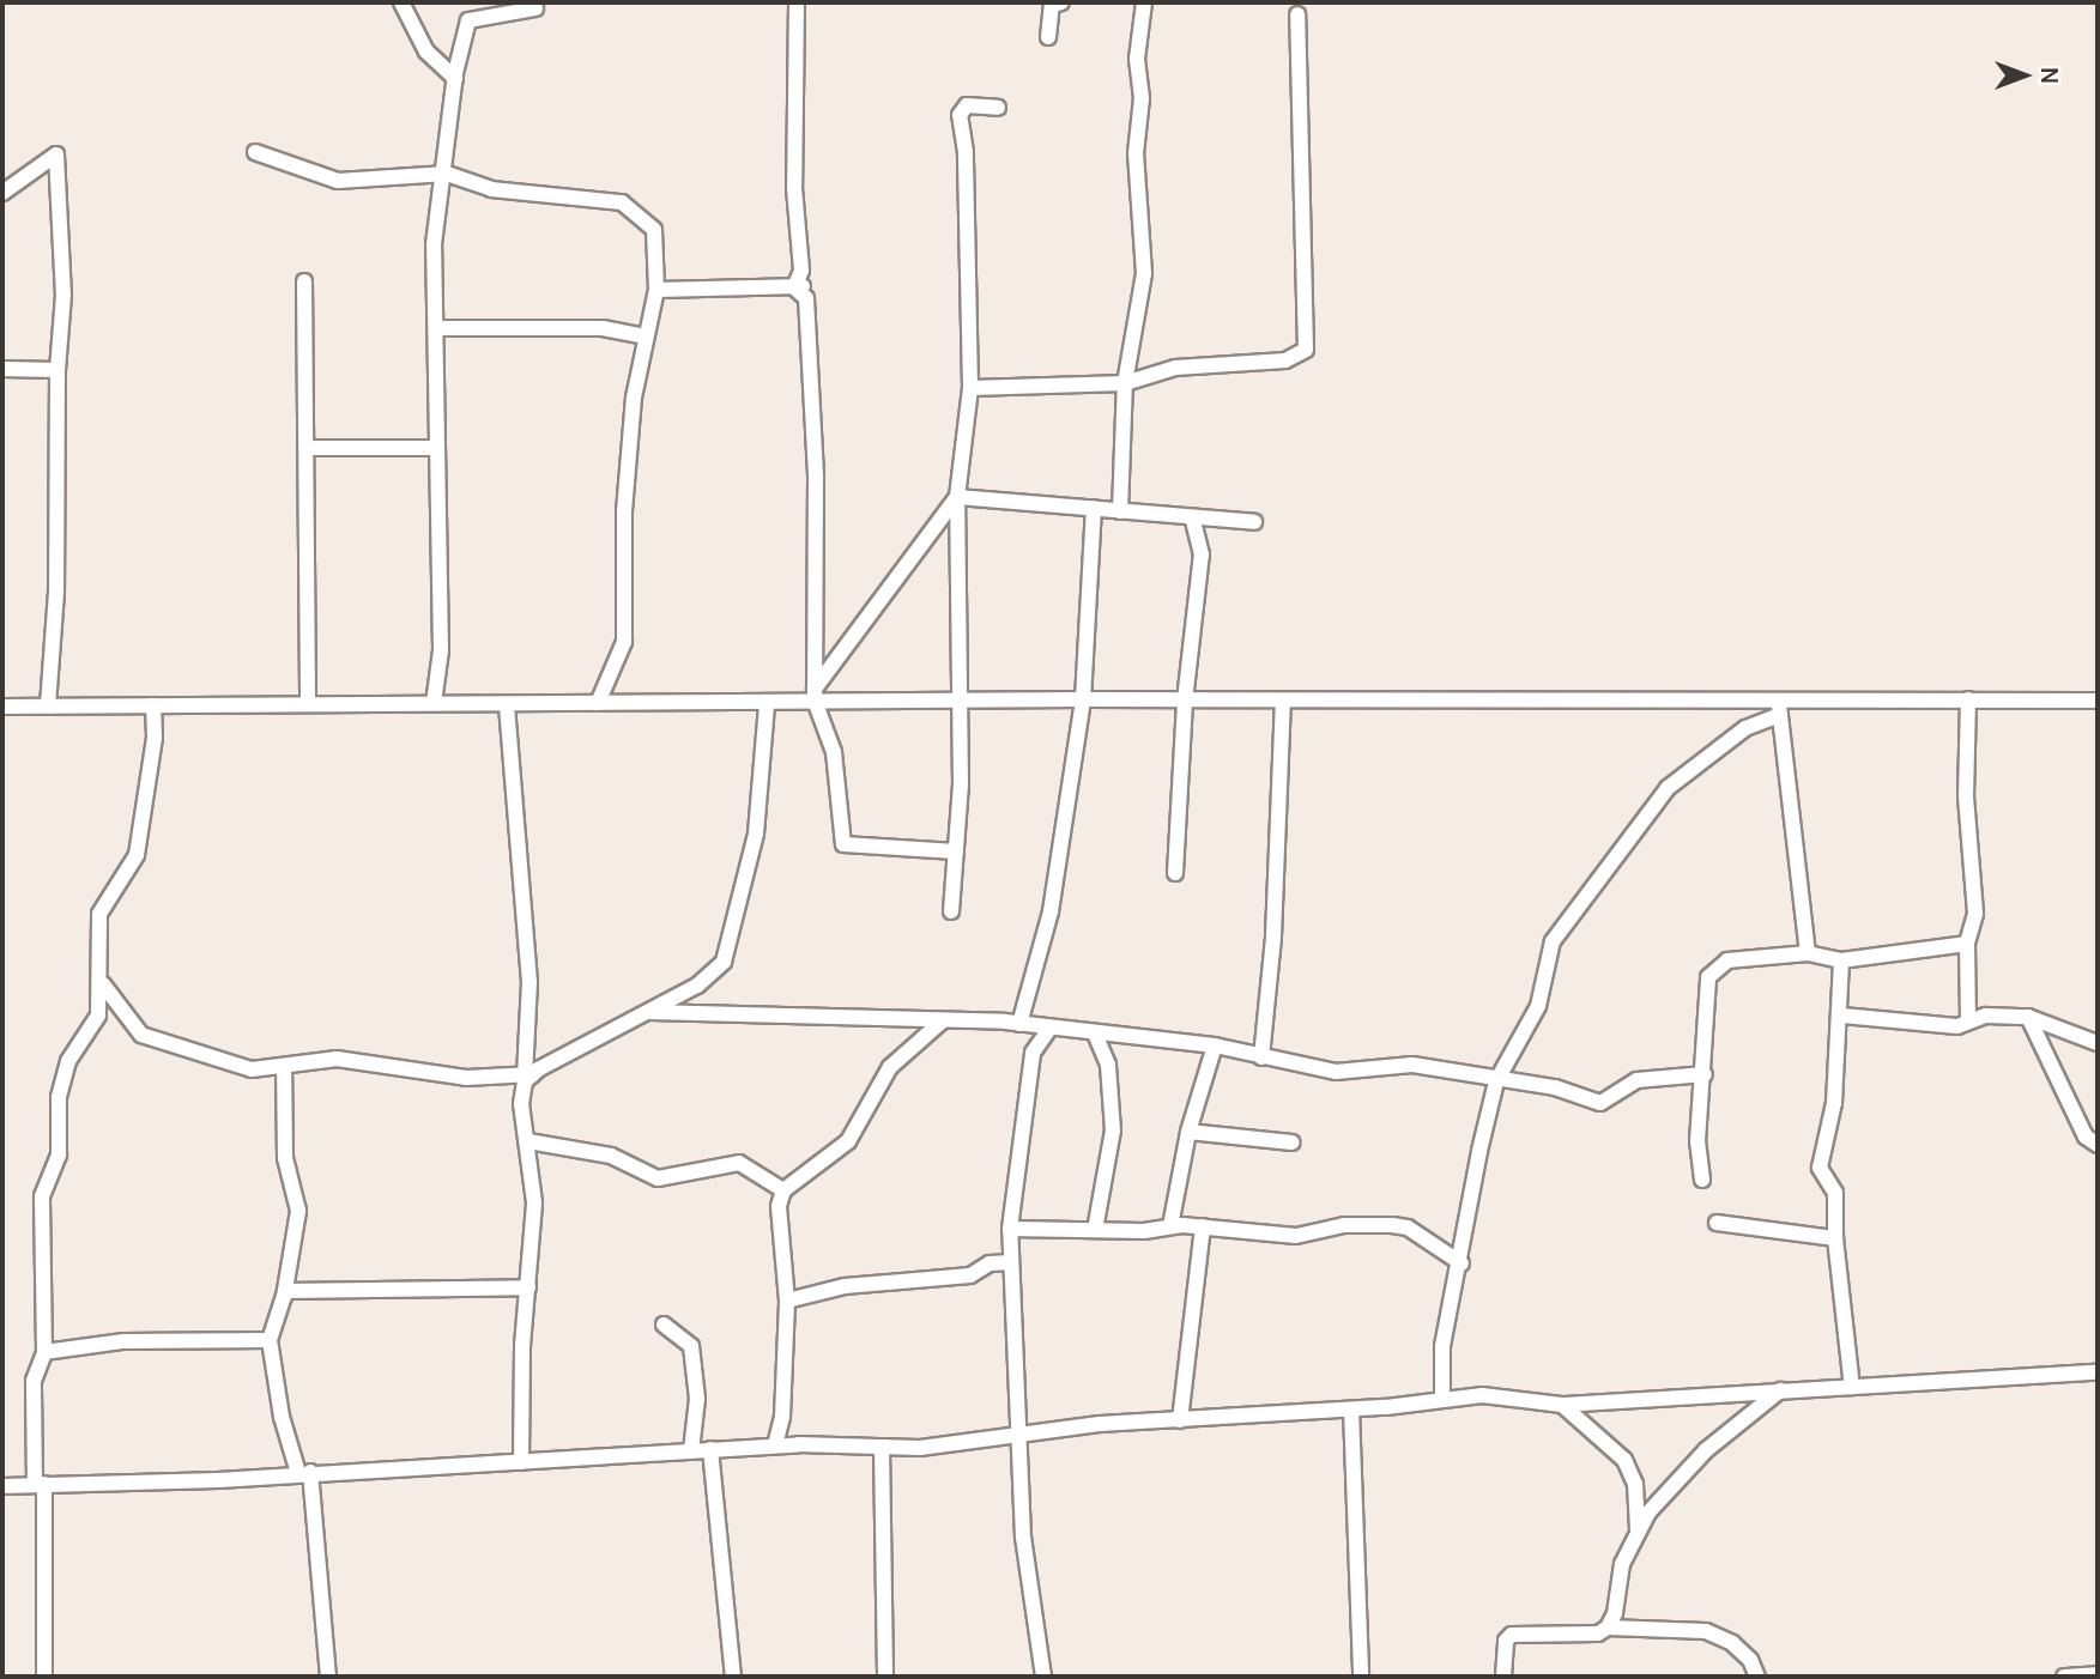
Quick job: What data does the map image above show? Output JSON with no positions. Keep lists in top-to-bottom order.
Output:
{
  "north": "right"
}
